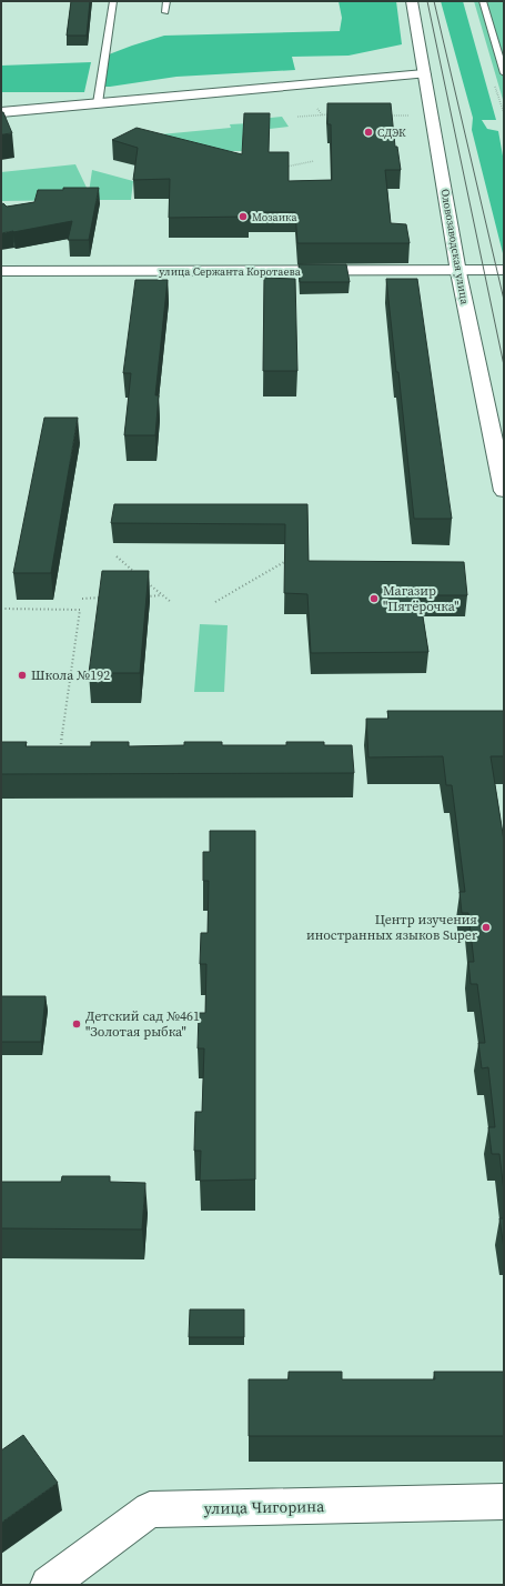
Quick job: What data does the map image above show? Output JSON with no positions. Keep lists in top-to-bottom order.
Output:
{
  "streets": {
    "street": ["Оловозаводская улица", "улица Сержанта Коротаева", "улица Чигорина"]
  },
  "crossings": [
    ["Оловозаводская улица", "улица Сержанта Коротаева"]
  ],
  "places": [
    "СДЭК",
    "Мозаика",
    "Магазир \"Пятёрочка\"",
    "Школа №192",
    "Центр изучения иностранных языков Super",
    "Детский сад №461 \"Золотая рыбка\""
  ]
}
